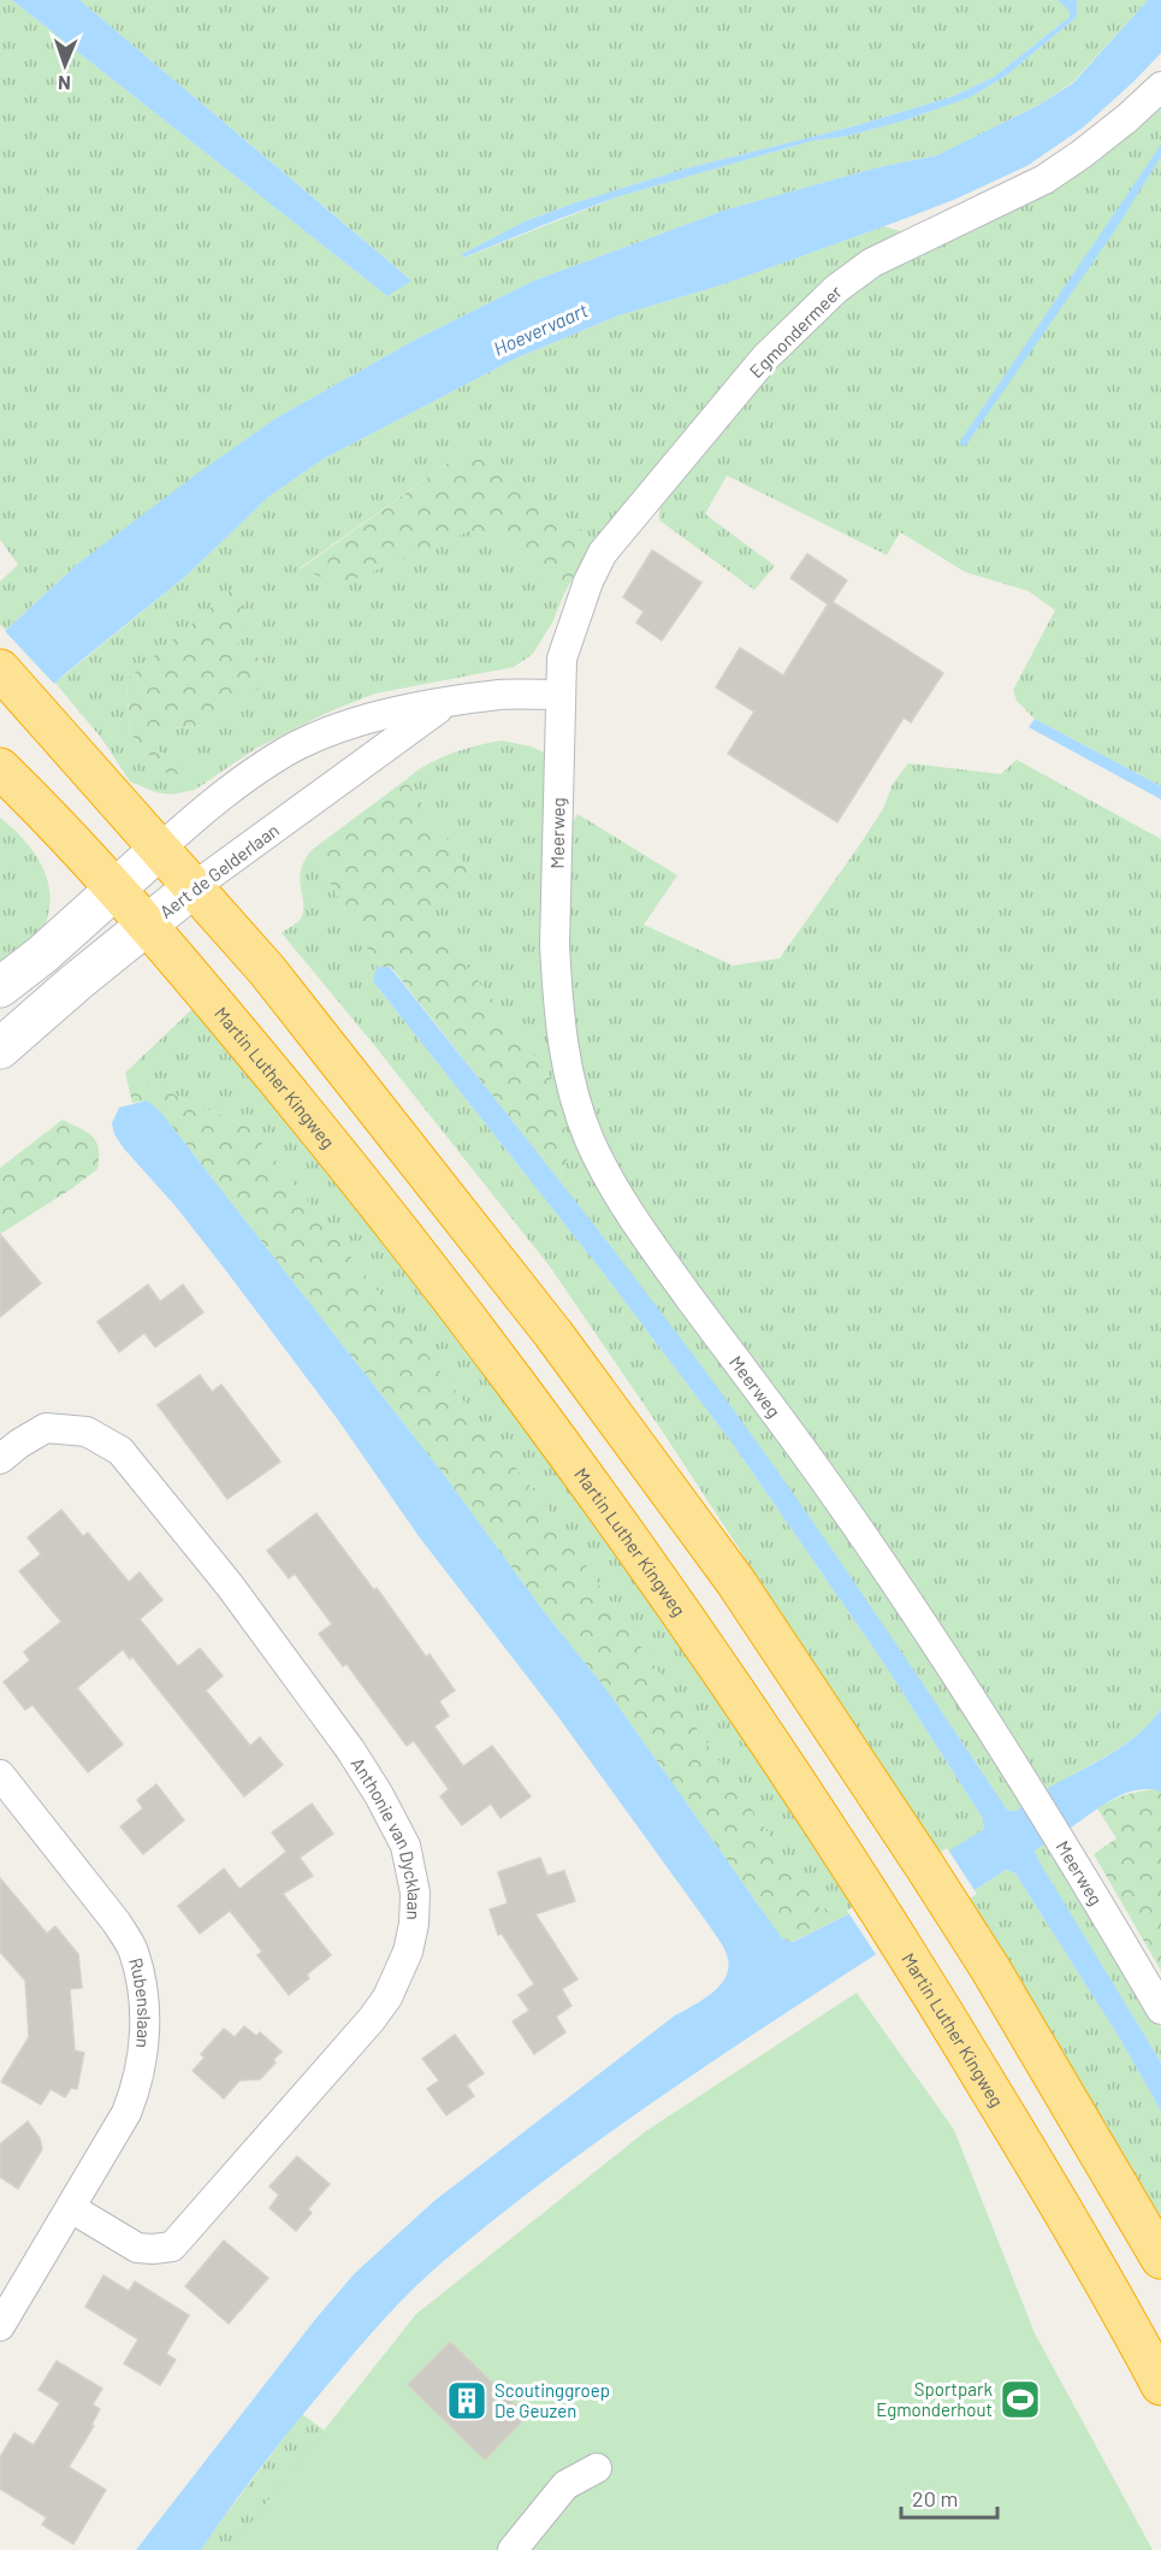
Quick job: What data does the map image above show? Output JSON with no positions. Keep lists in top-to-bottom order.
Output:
{
  "streets": {
    "highway": ["Martin Luther Kingweg"],
    "street": [
      "Egmondermeer",
      "Meerweg",
      "Aert de Gelderlaan",
      "Anthonie van Dycklaan",
      "Rubenslaan"
    ]
  },
  "crossings": [
    ["Egmondermeer", "Meerweg"],
    ["Egmondermeer", "Aert de Gelderlaan"],
    ["Meerweg", "Aert de Gelderlaan"],
    ["Aert de Gelderlaan", "Martin Luther Kingweg"],
    ["Anthonie van Dycklaan", "Rubenslaan"]
  ],
  "water": ["Hoevervaart"],
  "places": {
    "sports": ["Sportpark Egmonderhout"],
    "building": ["Scoutinggroep De Geuzen"]
  },
  "scale_bar": "20 m",
  "north": "bottom"
}
